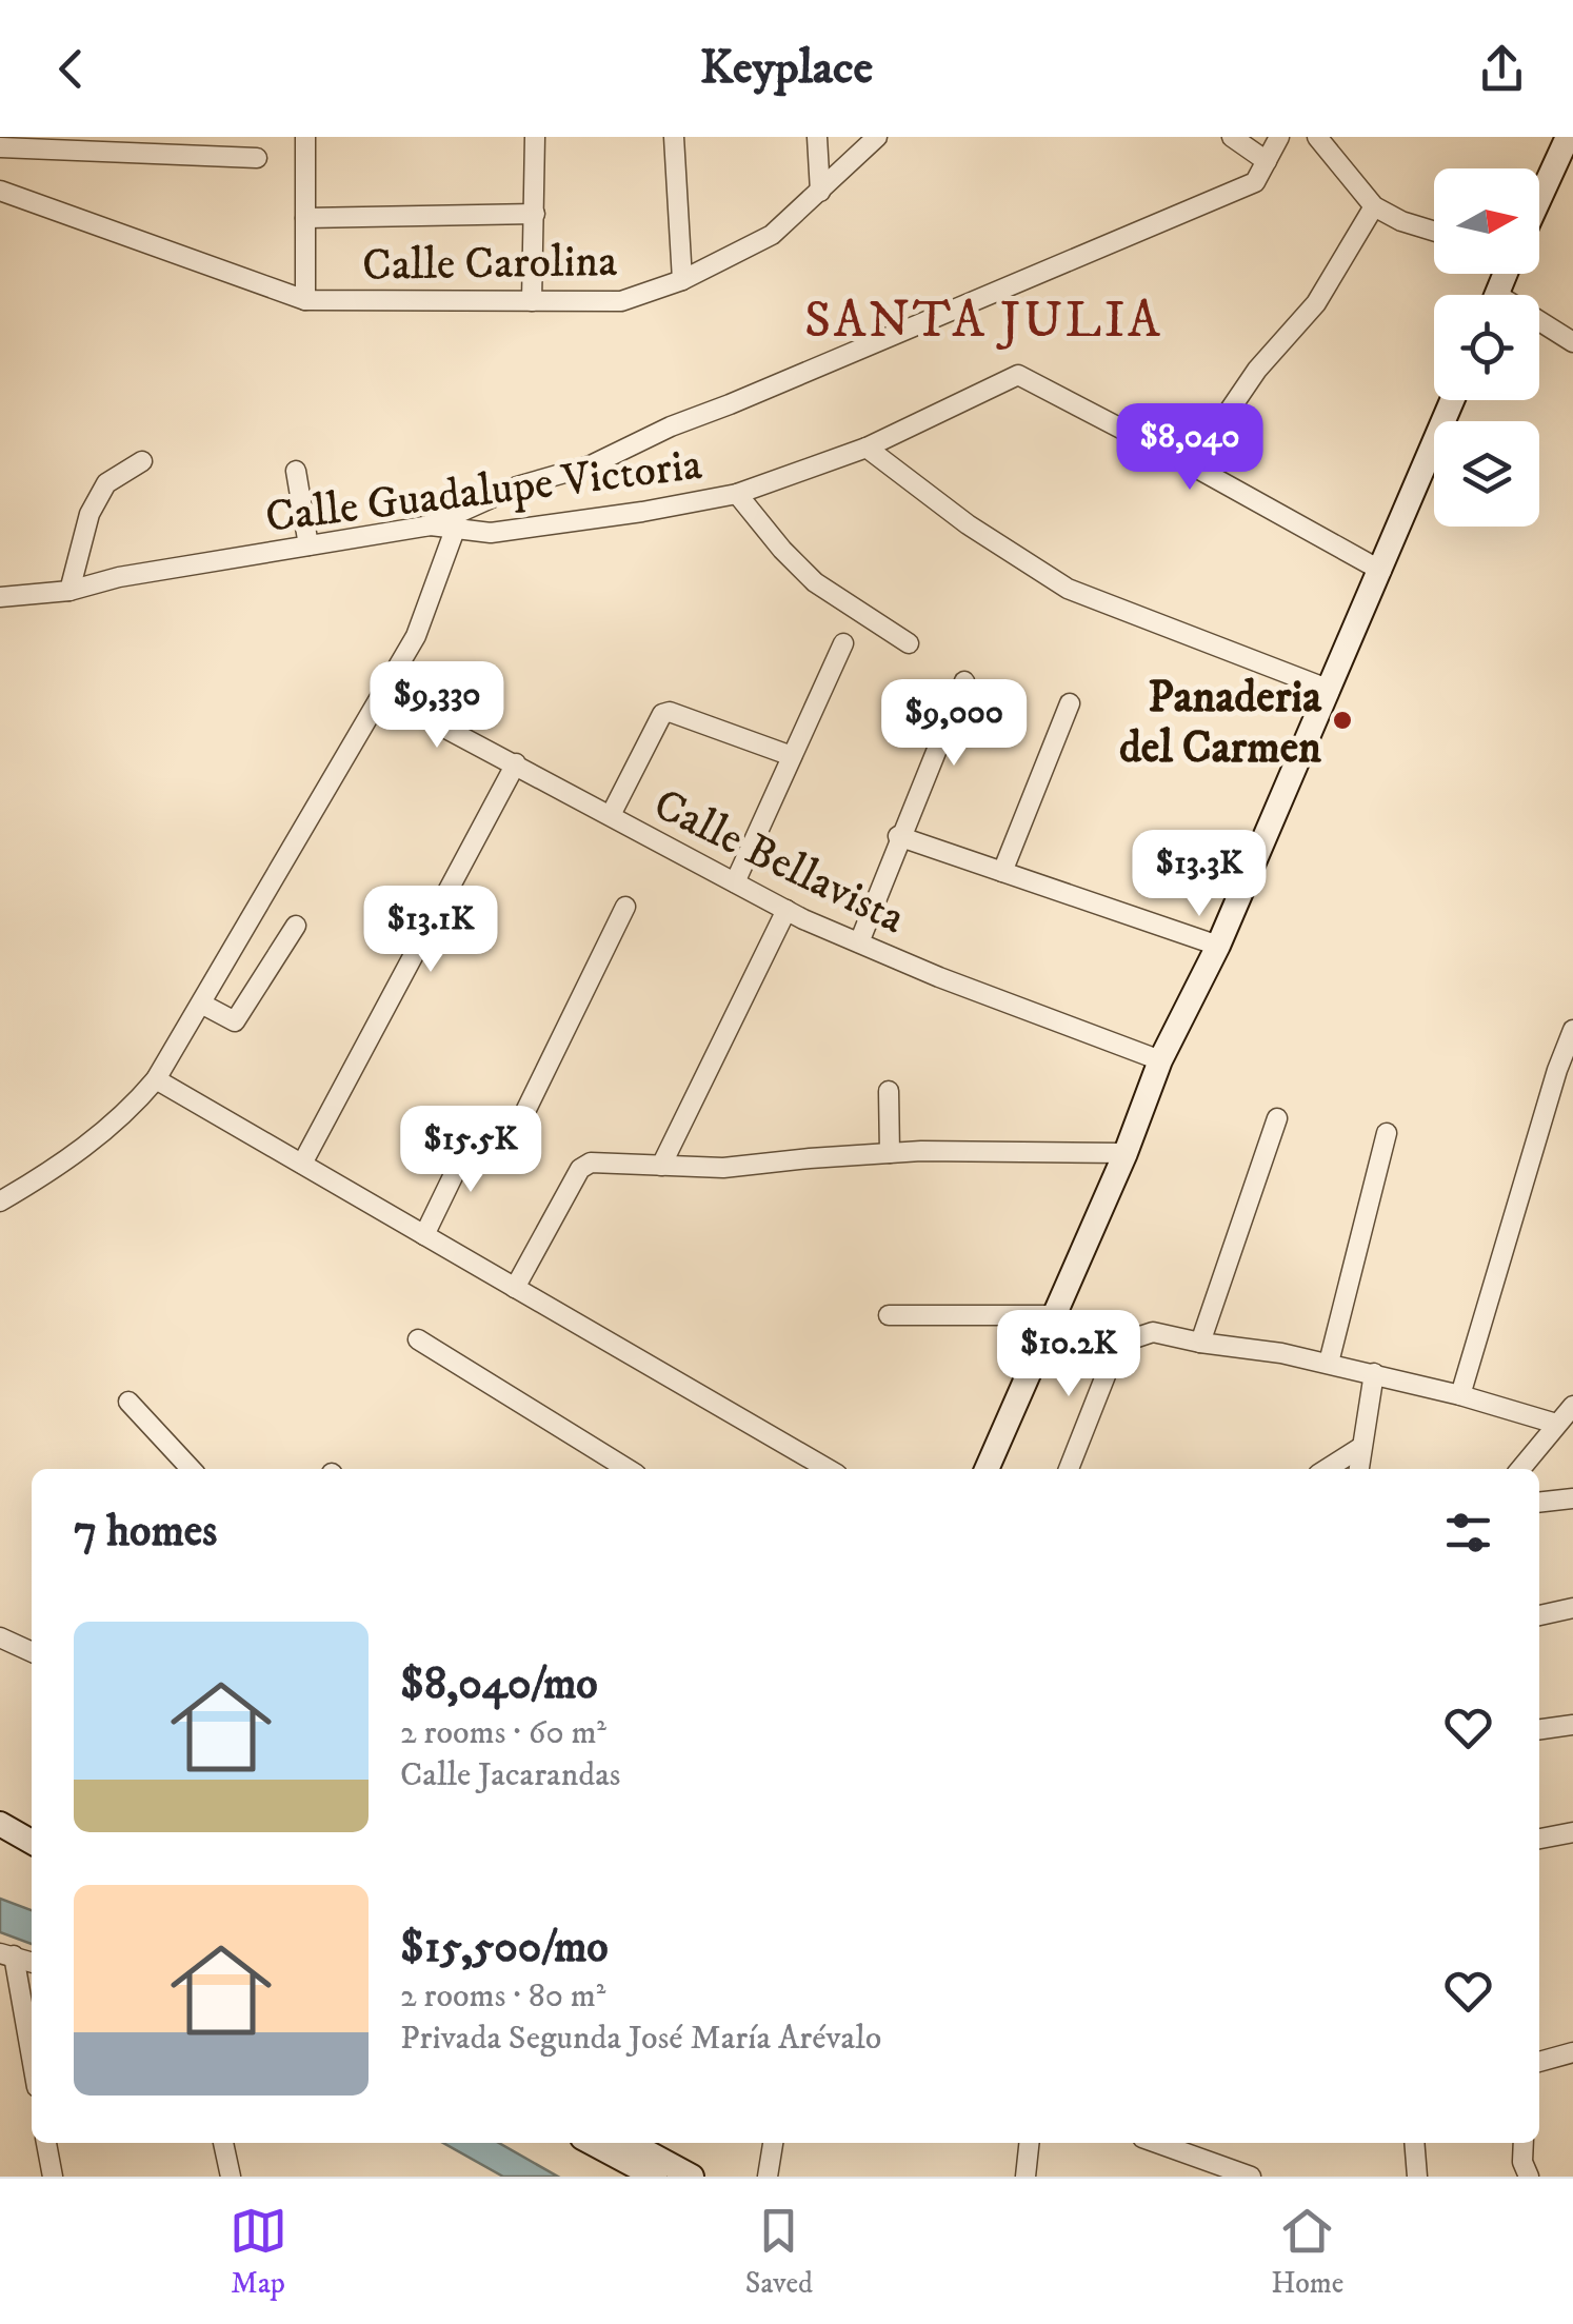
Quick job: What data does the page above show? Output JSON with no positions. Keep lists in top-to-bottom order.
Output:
{
  "streets": {
    "street": ["Calle Carolina", "Calle Guadalupe Victoria", "Calle Bellavista"]
  },
  "districts": ["SANTA JULIA"],
  "places": ["Panaderia del Carmen"],
  "north": "right",
  "page": {
    "header": "Keyplace",
    "price": [
      "$8,040",
      "$9,330",
      "$9,000",
      "$13.3K",
      "$13.1K",
      "$15.5K",
      "$10.2K"
    ],
    "heading": "7 homes",
    "list": [
      {
        "name": "$8,040/mo",
        "note": "2 rooms · 60 m² · Calle Jacarandas"
      },
      {
        "name": "$15,500/mo",
        "note": "2 rooms · 80 m² · Privada Segunda José María Arévalo"
      }
    ],
    "tabs": ["Map", "Saved", "Home"]
  }
}
